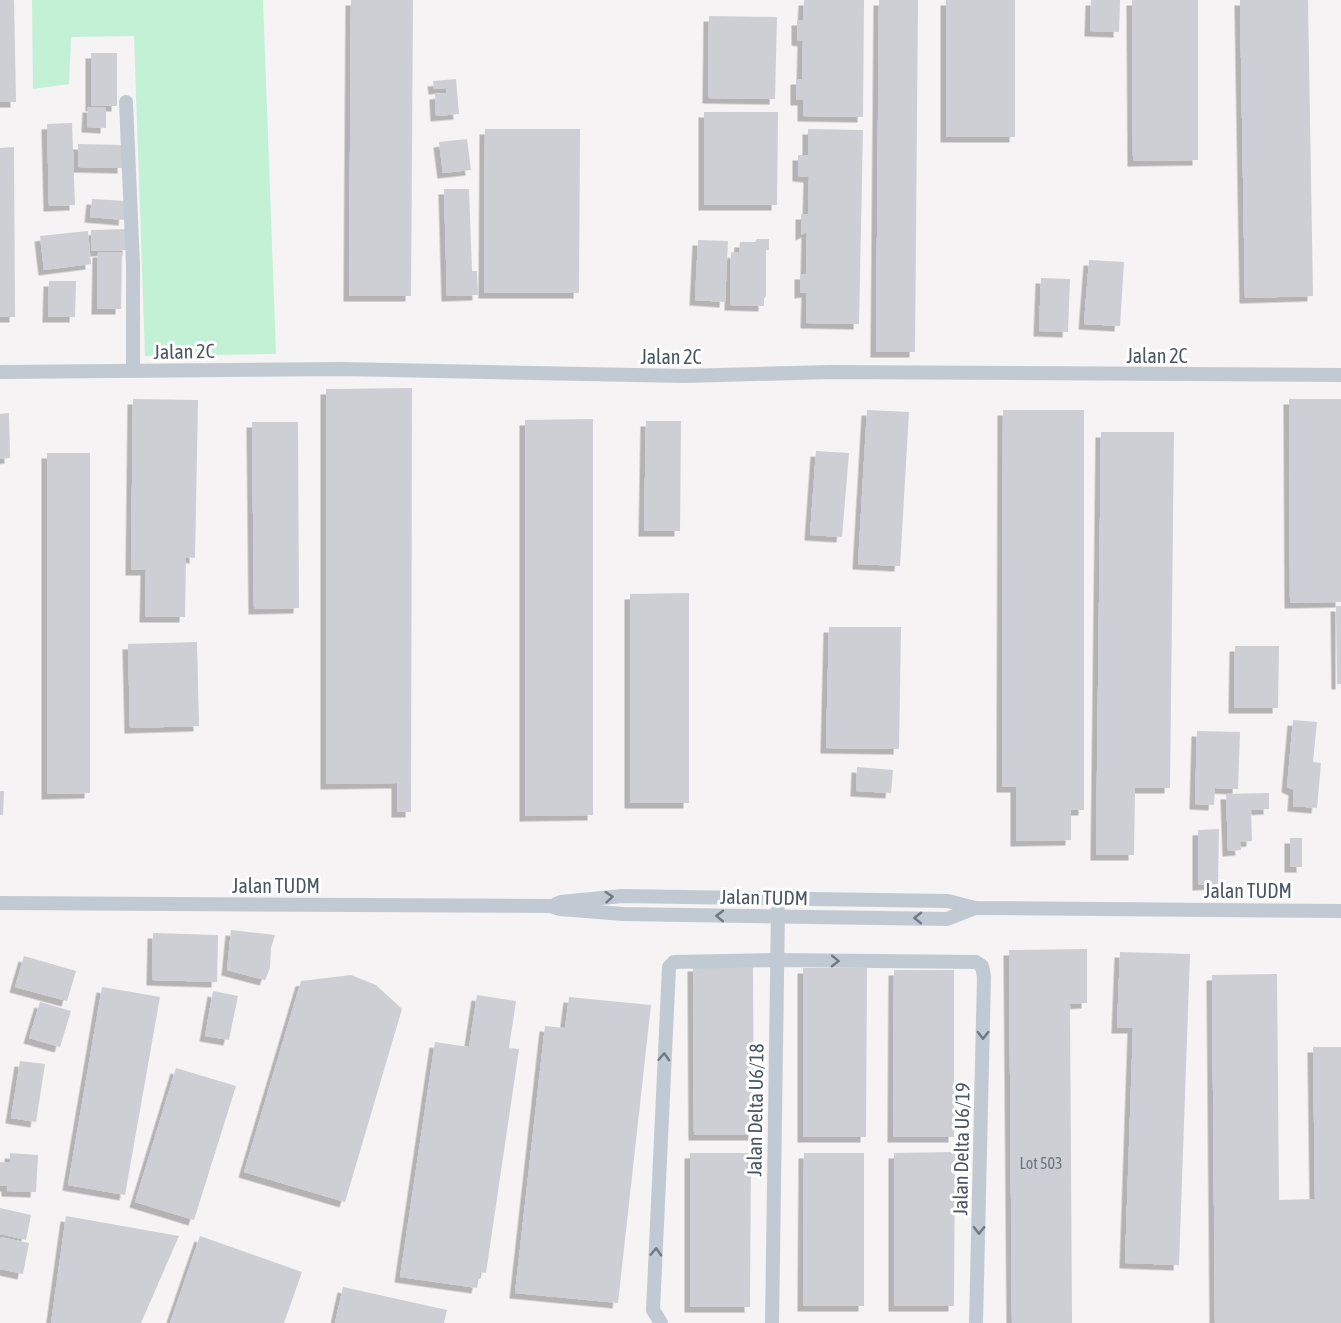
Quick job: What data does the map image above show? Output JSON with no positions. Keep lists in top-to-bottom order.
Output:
{
  "streets": {
    "street": [
      "Jalan 2C",
      "Jalan TUDM",
      "Jalan Delta U6/18",
      "Jalan Delta U6/19"
    ]
  },
  "crossings": [
    ["Jalan TUDM", "Jalan Delta U6/18"],
    ["Jalan Delta U6/18", "Jalan Delta U6/19"]
  ],
  "house_numbers": ["Lot 503"]
}
